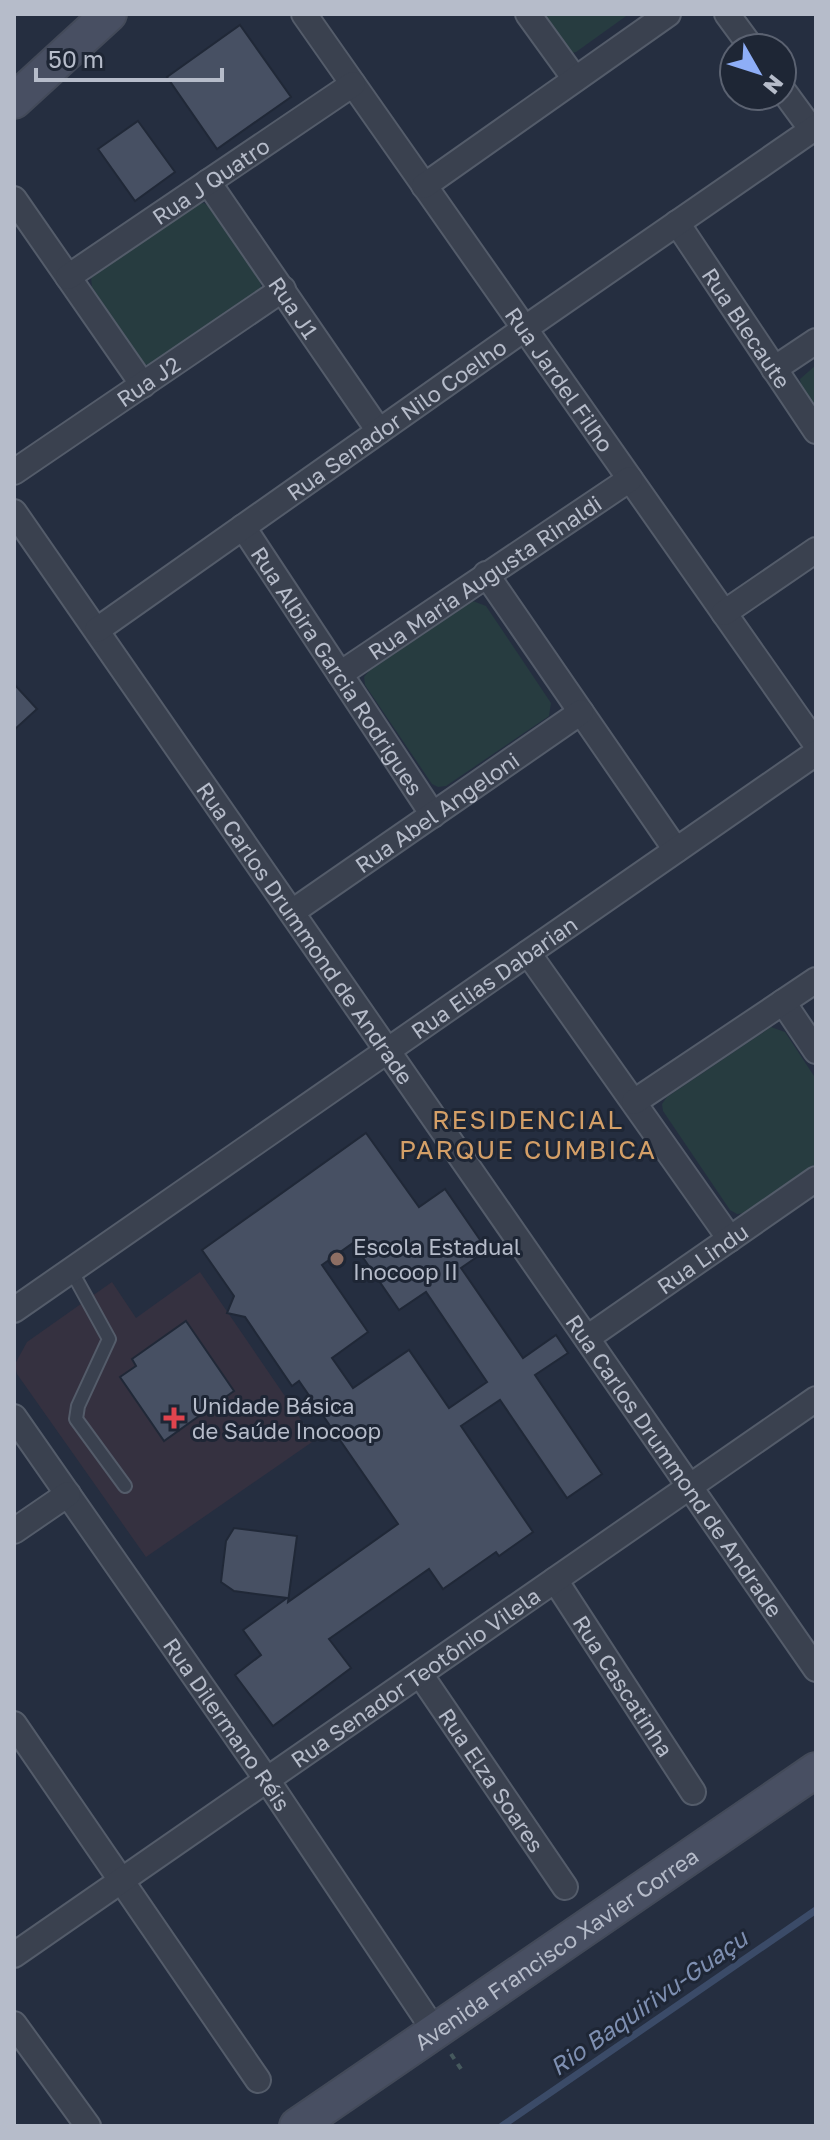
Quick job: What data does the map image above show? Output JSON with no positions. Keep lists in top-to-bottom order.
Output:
{
  "streets": {
    "street": [
      "Rua J Quatro",
      "Rua J1",
      "Rua Blecaute",
      "Rua Jardel Filho",
      "Rua J2",
      "Rua Senador Nilo Coelho",
      "Rua Maria Augusta Rinaldi",
      "Rua Albira Garcia Rodrigues",
      "Rua Abel Angeloni",
      "Rua Carlos Drummond de Andrade",
      "Rua Elias Dabarian",
      "Rua Lindu",
      "Rua Senador Teotônio Vilela",
      "Rua Cascatinha",
      "Rua Dilermano Réis",
      "Rua Elza Soares",
      "Avenida Francisco Xavier Correa"
    ]
  },
  "crossings": [
    ["Rua J Quatro", "Rua J1"],
    ["Rua J Quatro", "Rua Jardel Filho"],
    ["Rua J1", "Rua J2"],
    ["Rua J1", "Rua Senador Nilo Coelho"],
    ["Rua Blecaute", "Rua Senador Nilo Coelho"],
    ["Rua Jardel Filho", "Rua Senador Nilo Coelho"],
    ["Rua Jardel Filho", "Rua Maria Augusta Rinaldi"],
    ["Rua Senador Nilo Coelho", "Rua Albira Garcia Rodrigues"],
    ["Rua Senador Nilo Coelho", "Rua Carlos Drummond de Andrade"],
    ["Rua Maria Augusta Rinaldi", "Rua Albira Garcia Rodrigues"],
    ["Rua Albira Garcia Rodrigues", "Rua Abel Angeloni"],
    ["Rua Abel Angeloni", "Rua Carlos Drummond de Andrade"],
    ["Rua Carlos Drummond de Andrade", "Rua Elias Dabarian"],
    ["Rua Carlos Drummond de Andrade", "Rua Lindu"],
    ["Rua Carlos Drummond de Andrade", "Rua Senador Teotônio Vilela"],
    ["Rua Senador Teotônio Vilela", "Rua Cascatinha"],
    ["Rua Senador Teotônio Vilela", "Rua Dilermano Réis"],
    ["Rua Senador Teotônio Vilela", "Rua Elza Soares"],
    ["Rua Dilermano Réis", "Avenida Francisco Xavier Correa"]
  ],
  "districts": ["RESIDENCIAL PARQUE CUMBICA"],
  "water": ["Rio Baquirivu-Guaçu"],
  "places": {
    "other": ["Escola Estadual Inocoop II"],
    "health": ["Unidade Básica de Saúde Inocoop"]
  },
  "scale_bar": "50 m",
  "north": "bottom right"
}
